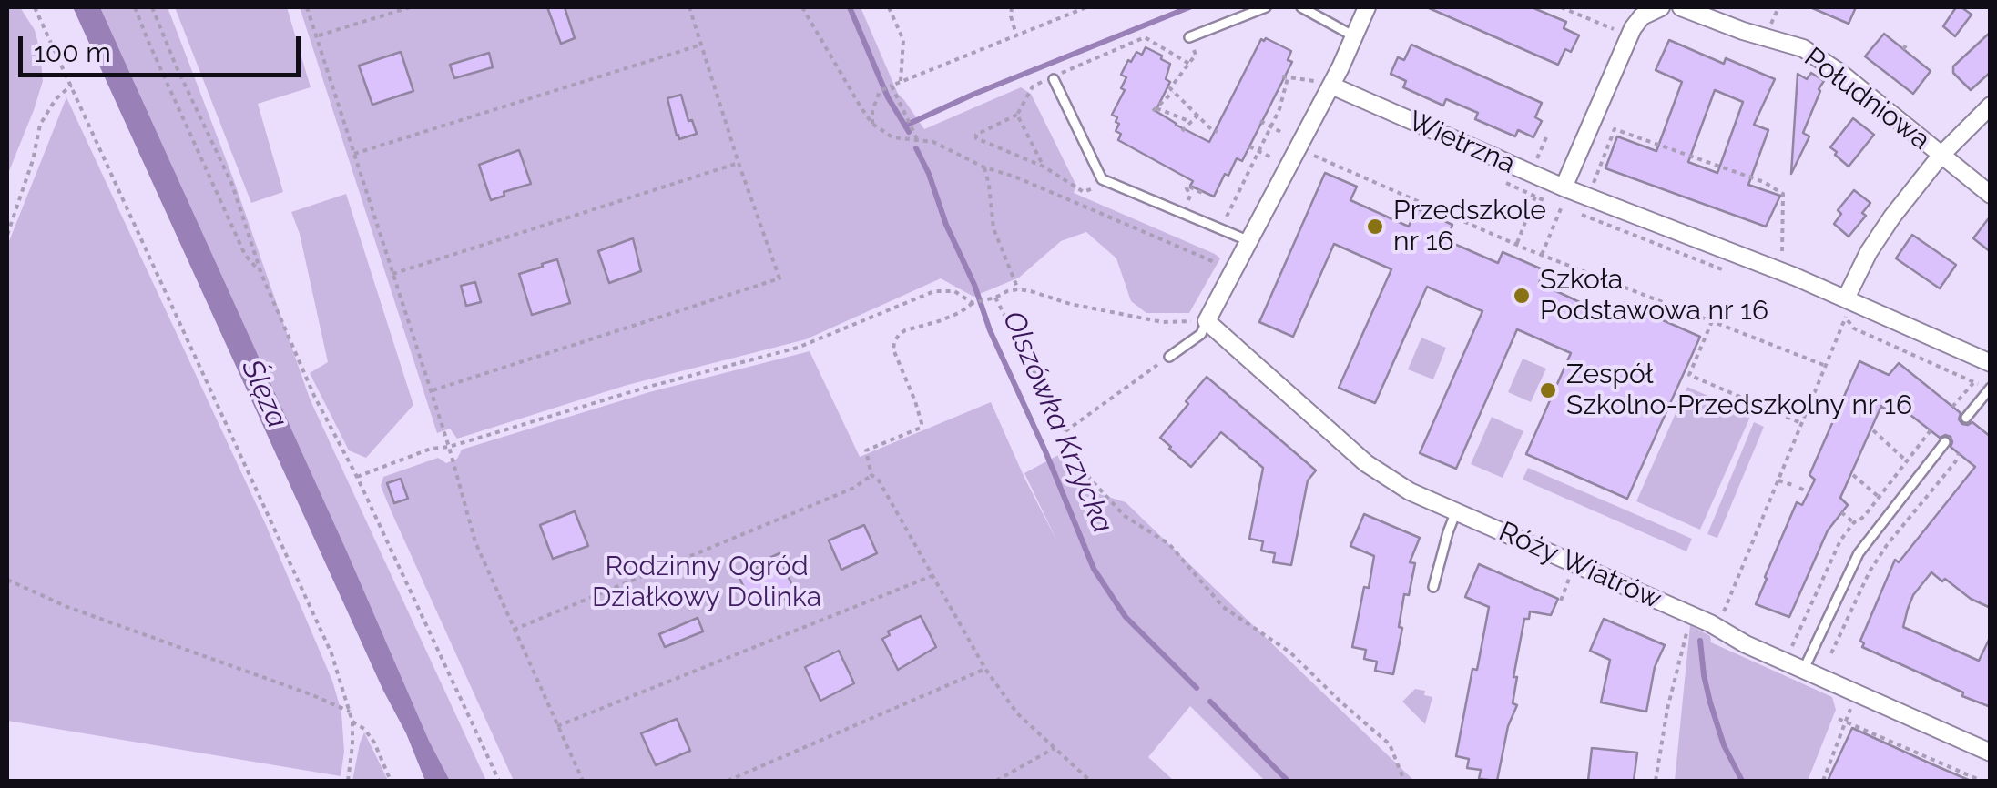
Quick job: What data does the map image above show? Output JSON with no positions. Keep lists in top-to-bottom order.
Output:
{
  "streets": {
    "street": ["Południowa", "Wietrzna", "Róży Wiatrów"]
  },
  "water": ["Ślęza", "Olszówka Krzycka"],
  "parks": ["Rodzinny Ogród Działkowy Dolinka"],
  "places": ["Przedszkole nr 16", "Szkoła Podstawowa nr 16", "Zespół Szkolno-Przedszkolny nr 16"],
  "scale_bar": "100 m"
}
